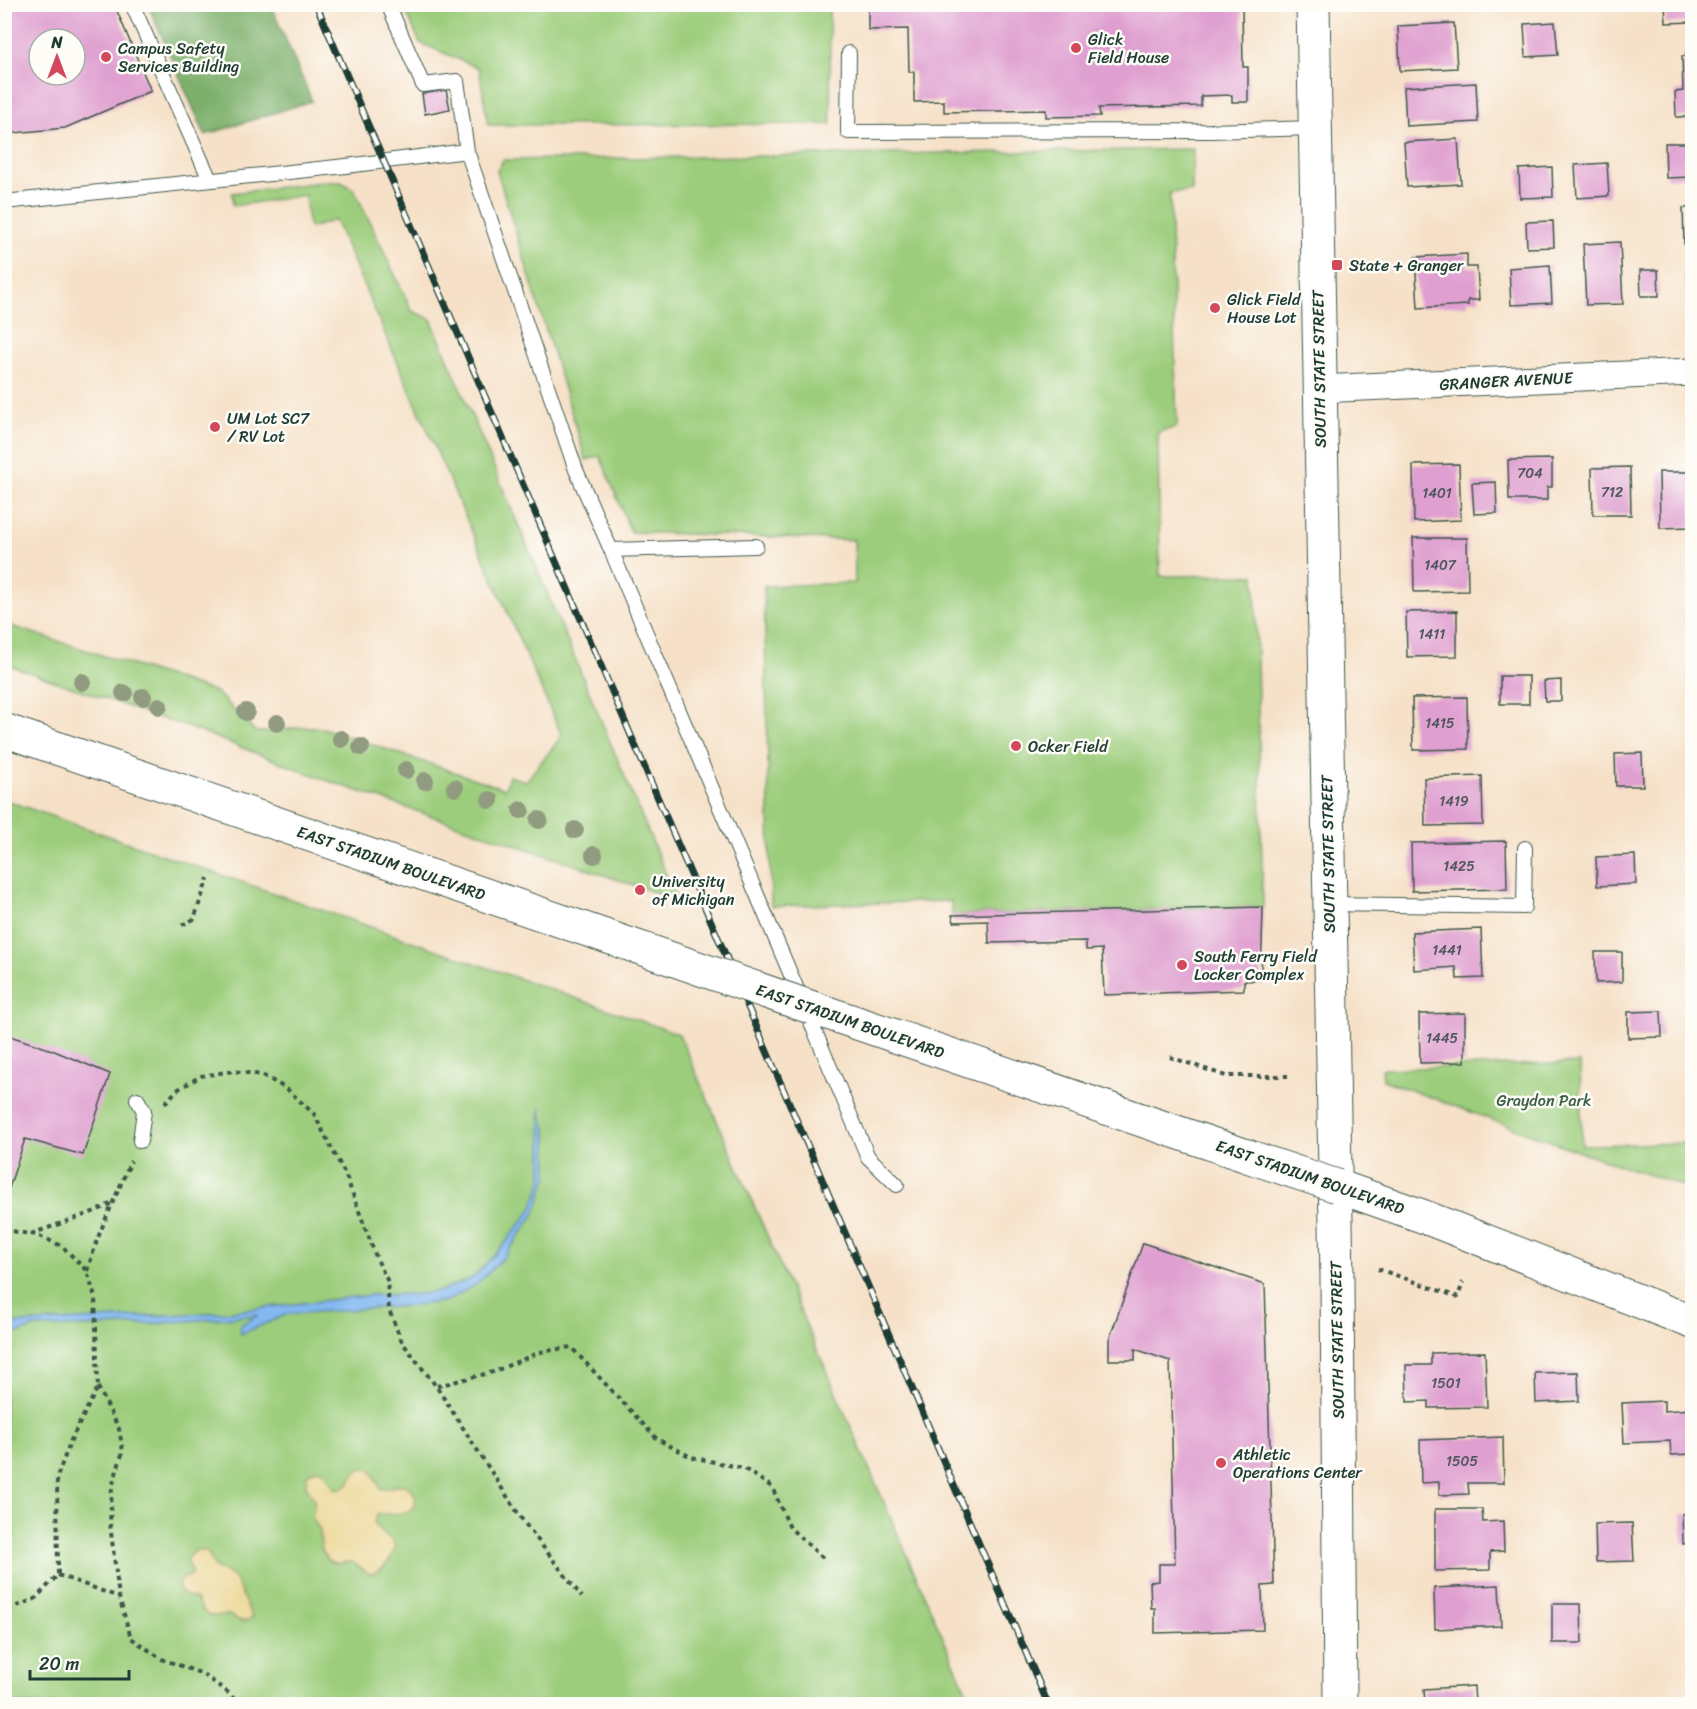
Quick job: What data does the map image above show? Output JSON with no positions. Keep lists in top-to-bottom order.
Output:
{
  "streets": {
    "main road": ["SOUTH STATE STREET", "EAST STADIUM BOULEVARD"],
    "street": ["GRANGER AVENUE"]
  },
  "crossings": [
    ["SOUTH STATE STREET", "GRANGER AVENUE"]
  ],
  "parks": ["Graydon Park"],
  "places": {
    "other": [
      "Glick Field House",
      "Campus Safety Services Building",
      "Glick Field House Lot",
      "UM Lot SC7 / RV Lot",
      "Ocker Field",
      "University of Michigan",
      "South Ferry Field Locker Complex",
      "Athletic Operations Center"
    ],
    "transit": ["State + Granger"]
  },
  "house_numbers": [
    "704",
    "712",
    "1401",
    "1407",
    "1411",
    "1415",
    "1419",
    "1425",
    "1441",
    "1445",
    "1501",
    "1505"
  ],
  "scale_bar": "20 m",
  "north": "top"
}
